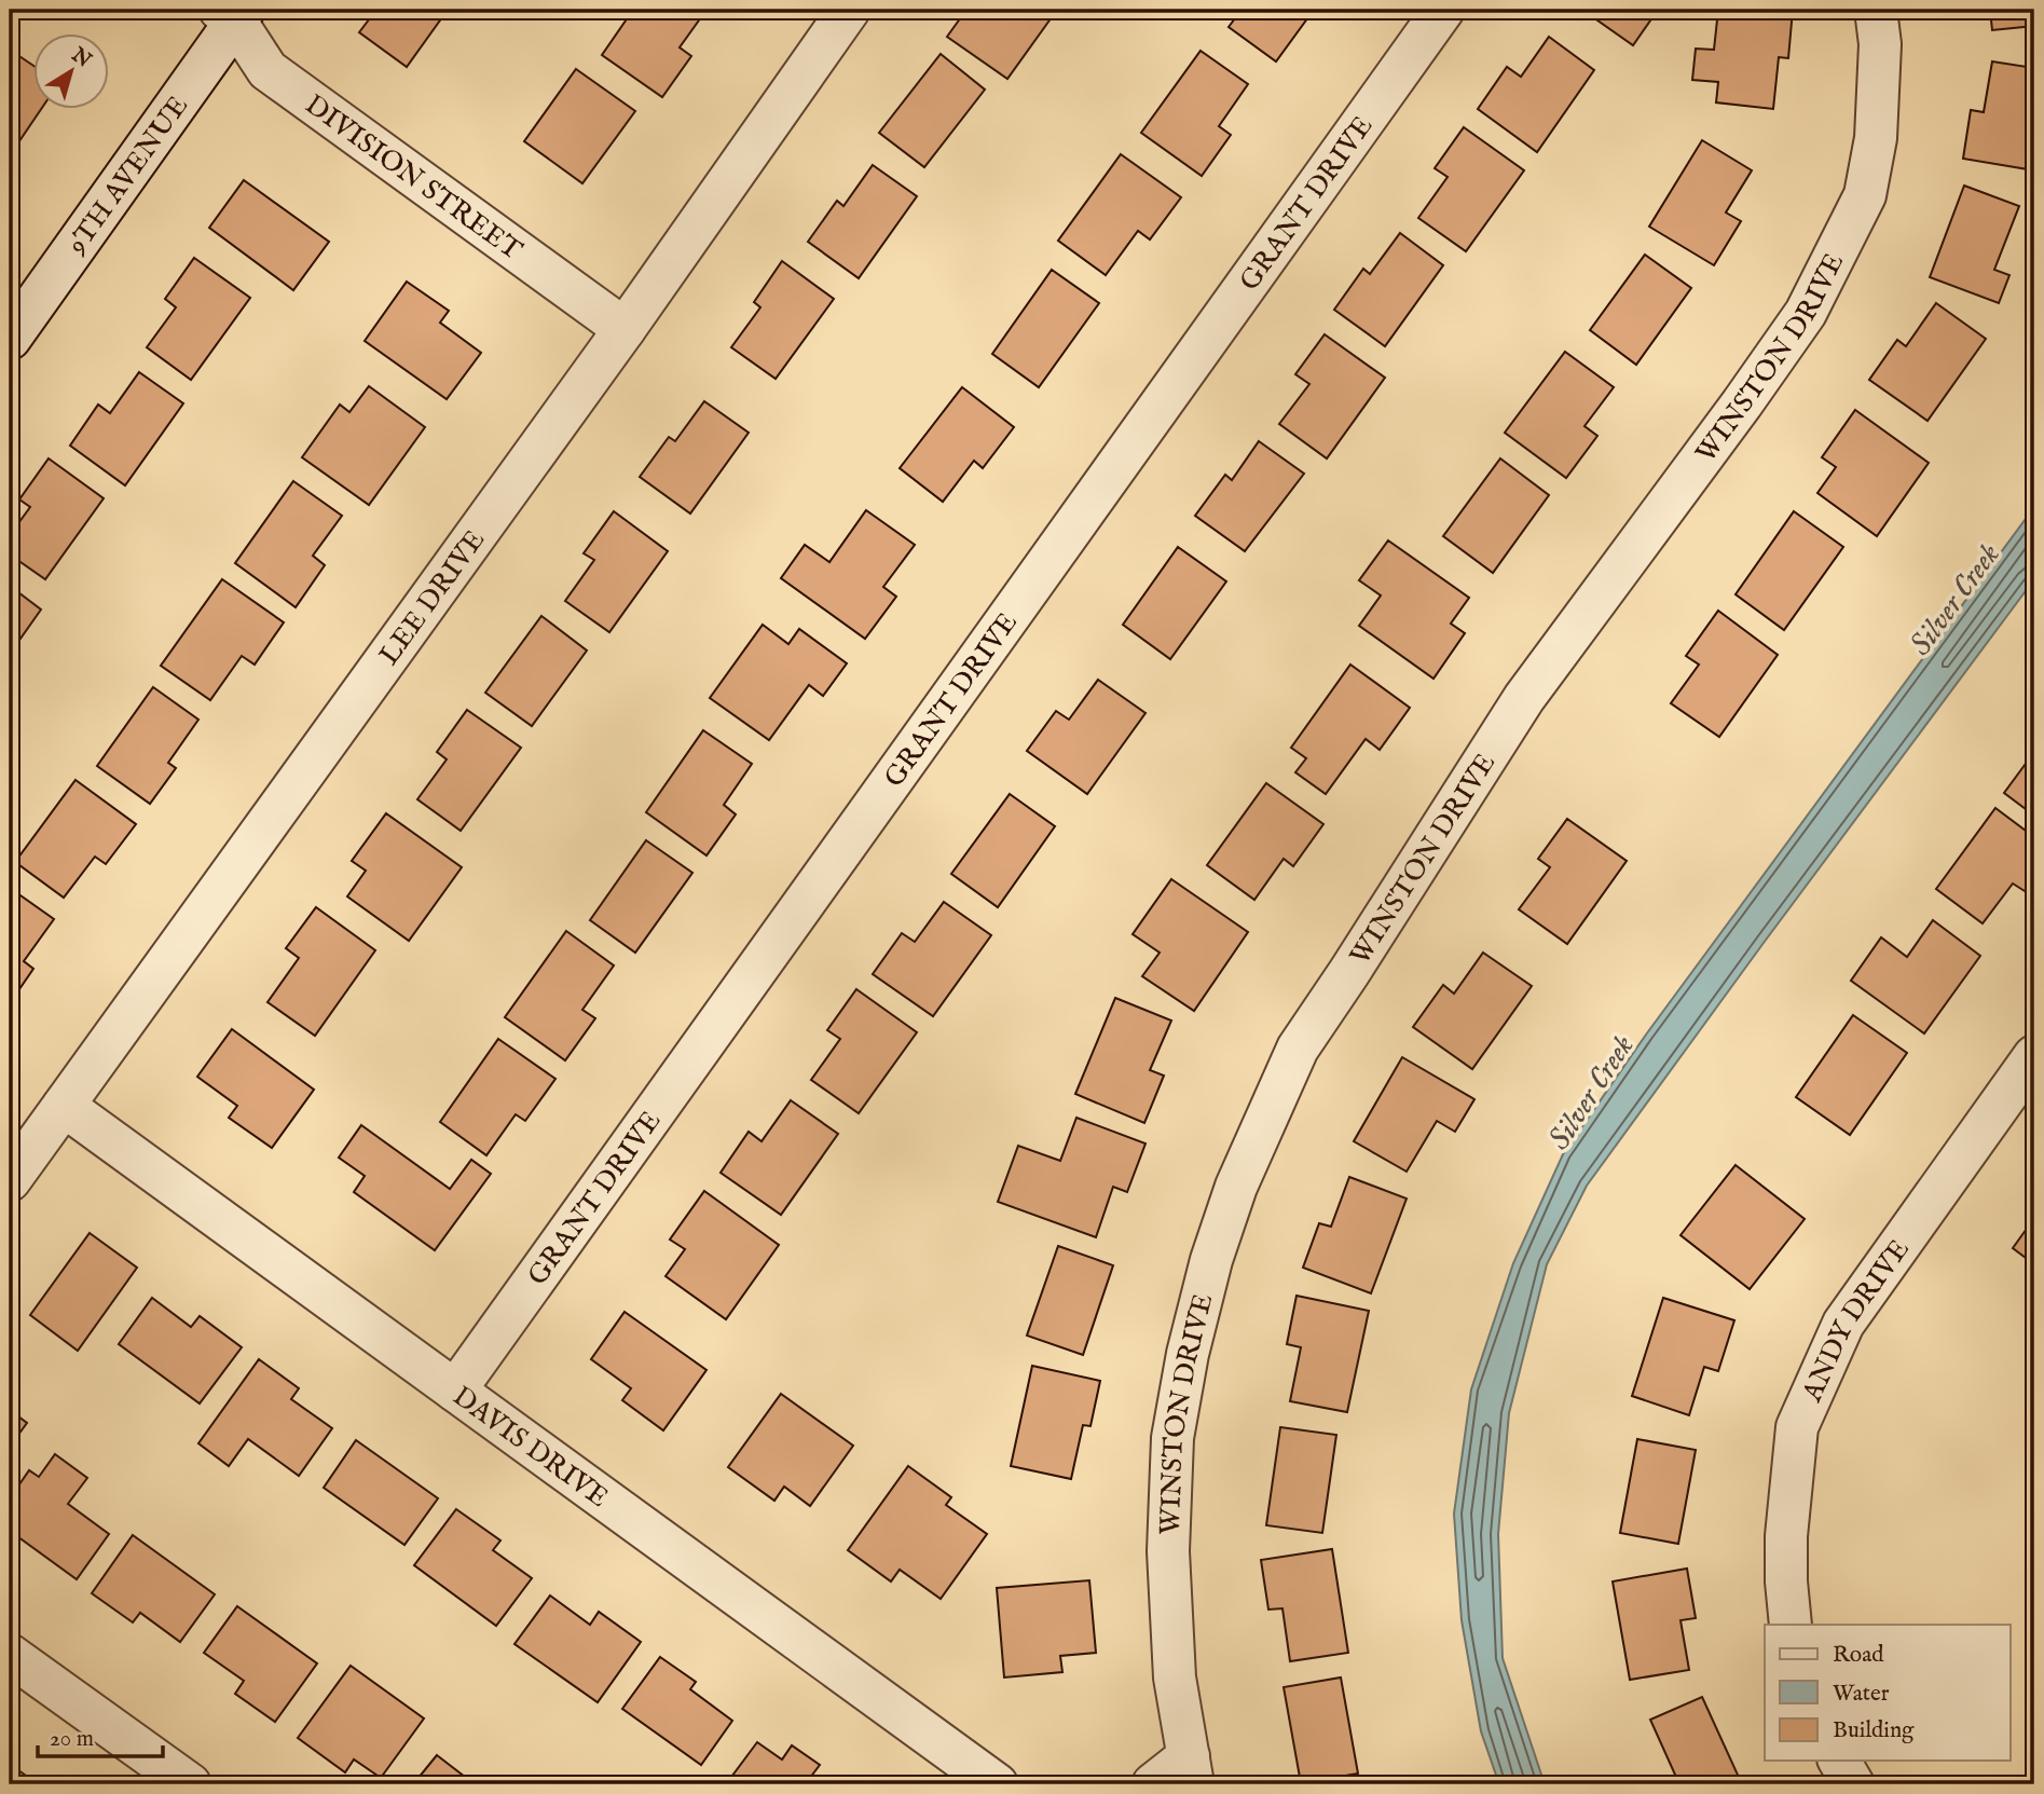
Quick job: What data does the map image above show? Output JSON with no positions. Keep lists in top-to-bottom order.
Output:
{
  "streets": {
    "street": [
      "9TH AVENUE",
      "DIVISION STREET",
      "GRANT DRIVE",
      "WINSTON DRIVE",
      "LEE DRIVE",
      "ANDY DRIVE",
      "DAVIS DRIVE"
    ]
  },
  "crossings": [
    ["9TH AVENUE", "DIVISION STREET"],
    ["DIVISION STREET", "LEE DRIVE"],
    ["GRANT DRIVE", "DAVIS DRIVE"],
    ["LEE DRIVE", "DAVIS DRIVE"]
  ],
  "water": ["Silver Creek"],
  "legend": ["Road", "Water", "Building"],
  "scale_bar": "20 m",
  "north": "top right"
}
